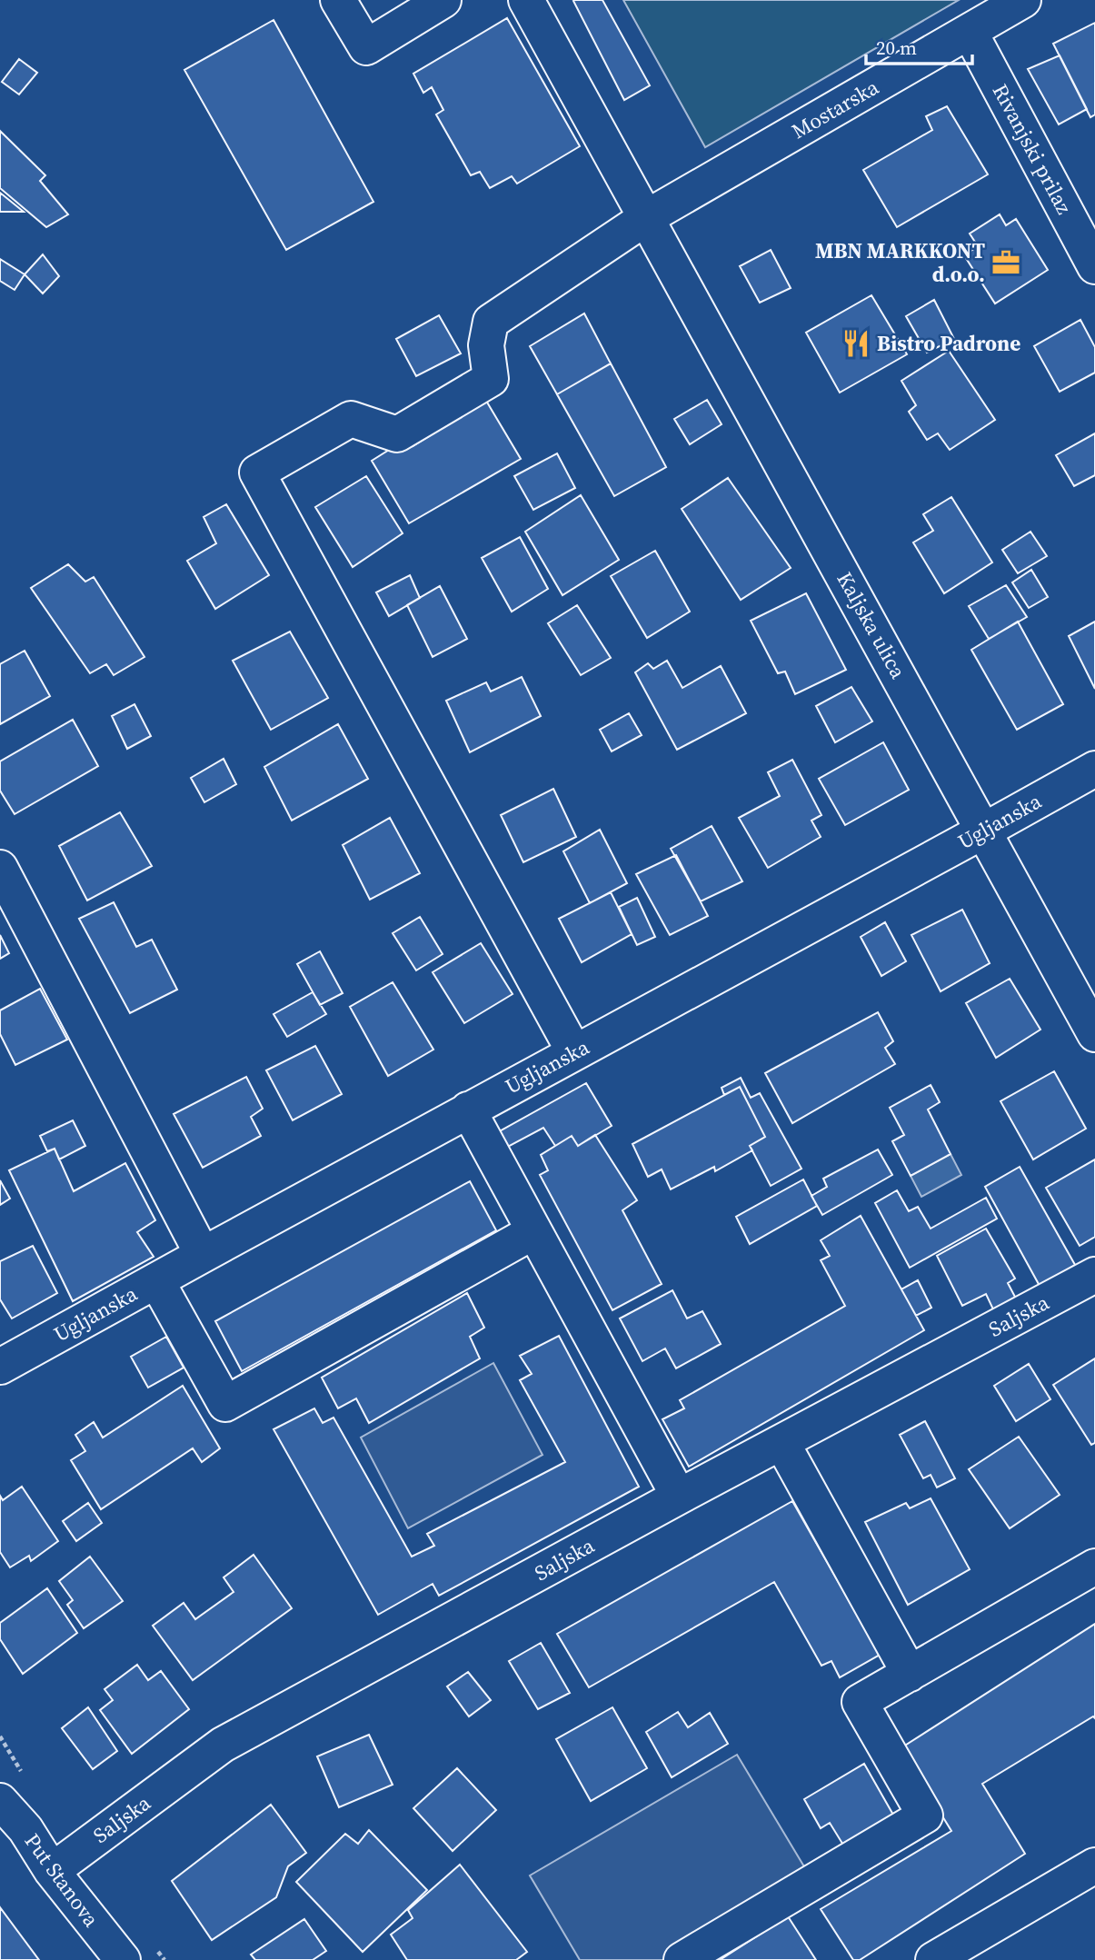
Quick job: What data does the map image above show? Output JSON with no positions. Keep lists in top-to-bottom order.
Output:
{
  "streets": {
    "street": [
      "Mostarska",
      "Rivanjski prilaz",
      "Kaljska ulica",
      "Ugljanska",
      "Saljska",
      "Put Stanova"
    ]
  },
  "crossings": [
    ["Mostarska", "Rivanjski prilaz"],
    ["Mostarska", "Kaljska ulica"],
    ["Mostarska", "Ugljanska"],
    ["Kaljska ulica", "Ugljanska"],
    ["Saljska", "Put Stanova"]
  ],
  "places": {
    "office": ["MBN MARKKONT d.o.o."],
    "restaurant": ["Bistro Padrone"]
  },
  "scale_bar": "20 m"
}
